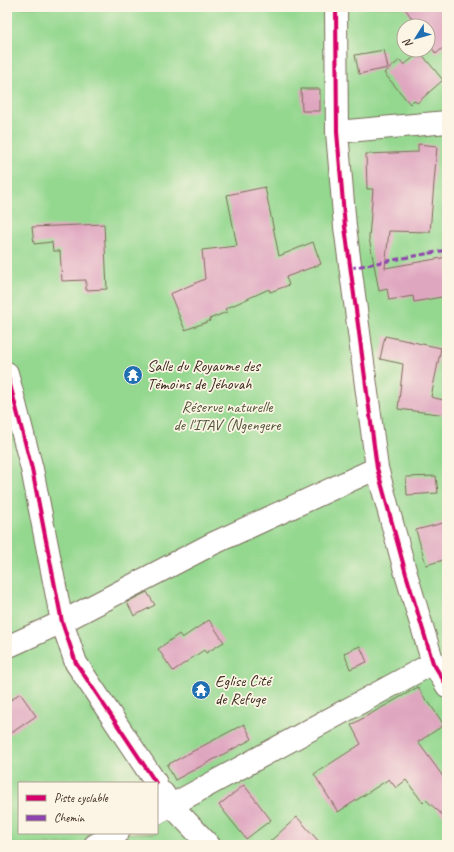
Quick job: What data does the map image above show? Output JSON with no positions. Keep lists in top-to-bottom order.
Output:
{
  "parks": ["Réserve naturelle de l'ITAV (Ngengere"],
  "places": {
    "temple": ["Salle du Royaume des Témoins de Jéhovah", "Eglise Cité de Refuge"]
  },
  "legend": ["Piste cyclable", "Chemin"],
  "north": "bottom left"
}
